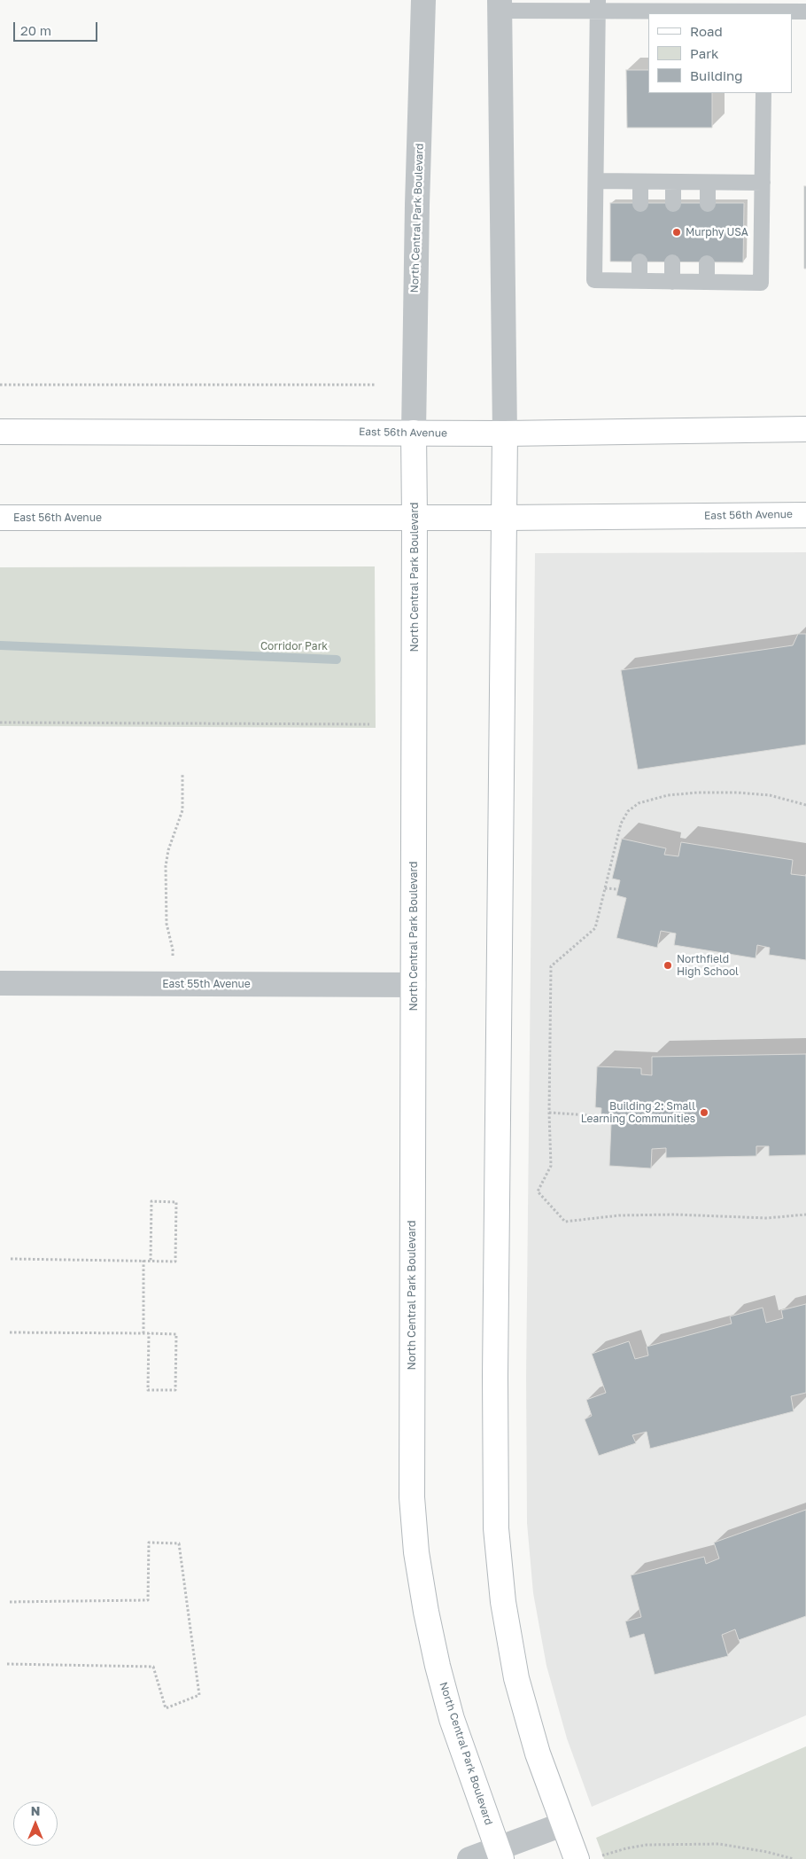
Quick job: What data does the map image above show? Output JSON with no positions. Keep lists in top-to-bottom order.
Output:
{
  "streets": {
    "main road": ["North Central Park Boulevard", "East 56th Avenue"],
    "street": ["East 55th Avenue"]
  },
  "crossings": [
    ["North Central Park Boulevard", "East 56th Avenue"],
    ["North Central Park Boulevard", "East 55th Avenue"]
  ],
  "parks": ["Corridor Park"],
  "places": ["Murphy USA", "Northfield High School", "Building 2: Small Learning Communities"],
  "legend": ["Road", "Park", "Building"],
  "scale_bar": "20 m",
  "north": "top"
}
